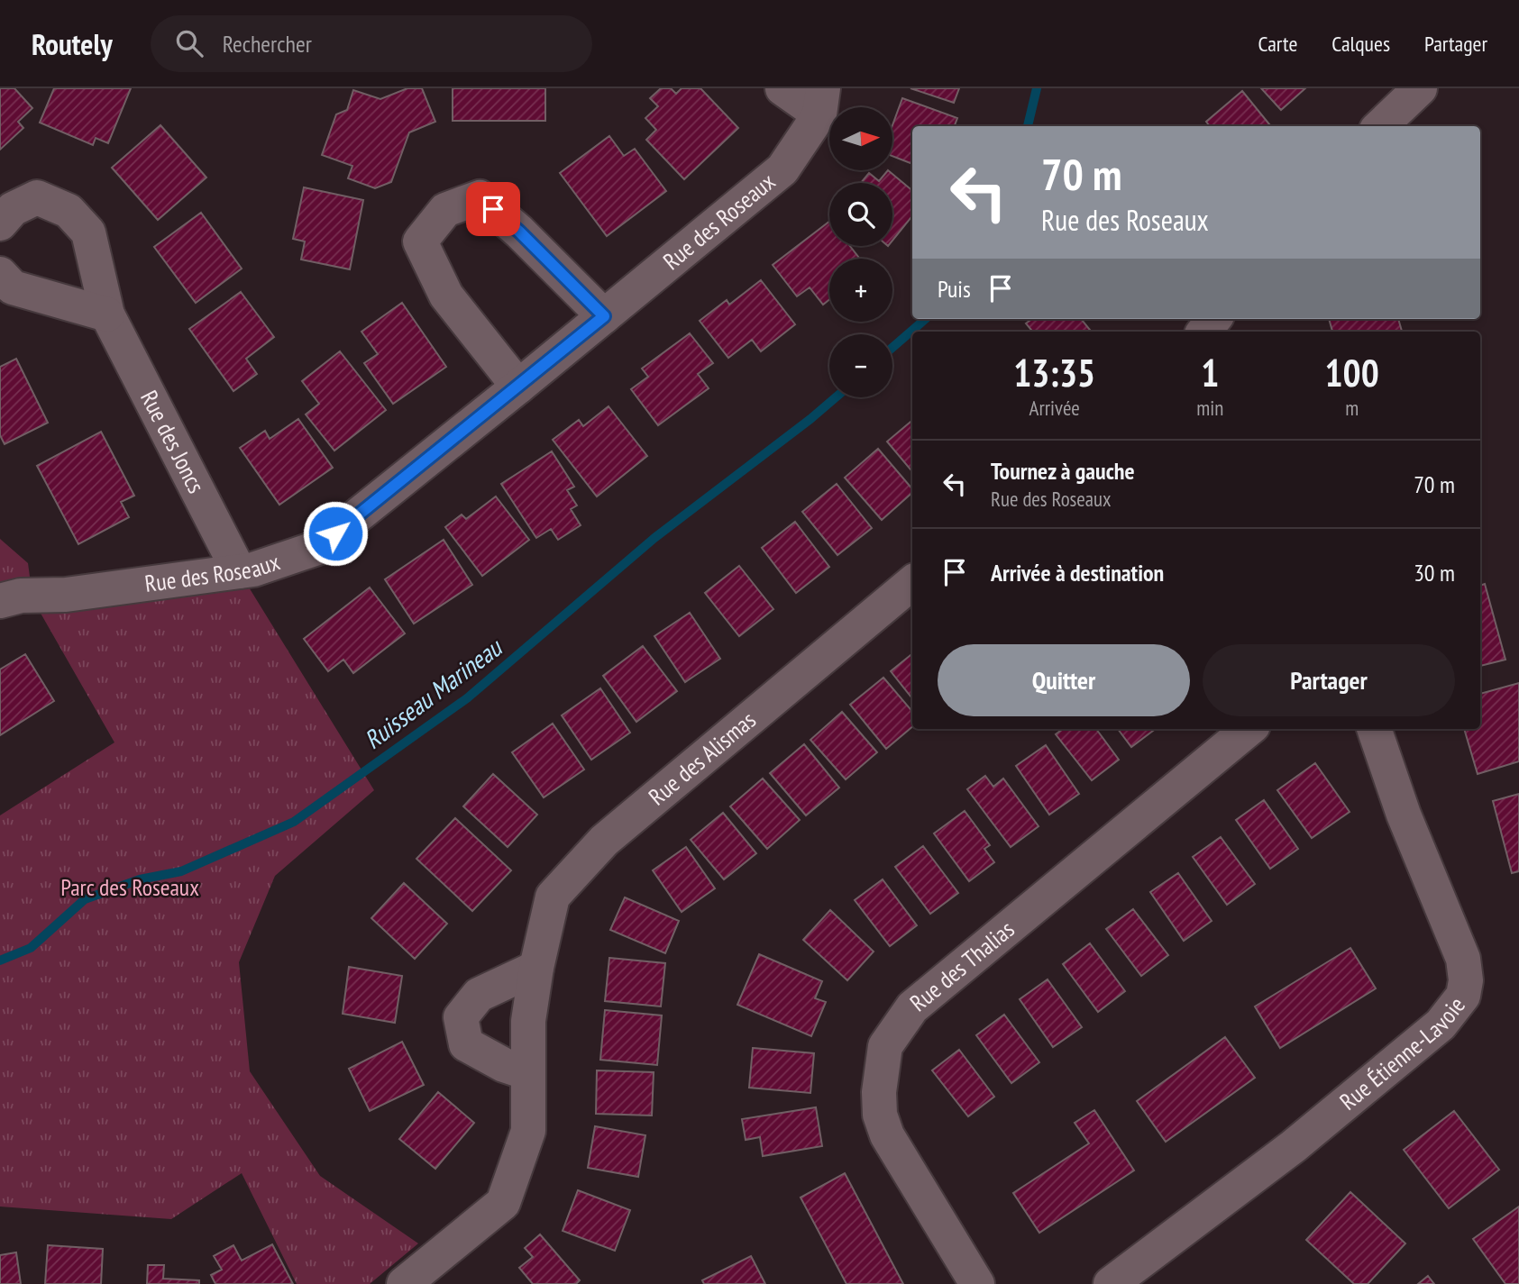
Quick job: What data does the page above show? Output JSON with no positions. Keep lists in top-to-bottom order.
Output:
{
  "streets": {
    "street": [
      "Rue des Roseaux",
      "Rue des Joncs",
      "Rue des Alismas",
      "Rue des Thalias",
      "Rue Étienne-Lavoie"
    ]
  },
  "crossings": [
    ["Rue des Roseaux", "Rue des Joncs"]
  ],
  "water": ["Ruisseau Marineau"],
  "parks": ["Parc des Roseaux"],
  "north": "right",
  "page": {
    "header": "Routely",
    "search": "Rechercher",
    "nav": ["Carte", "Calques", "Partager"],
    "map_buttons": ["+", "−"],
    "turn": ["70 m", "Rue des Roseaux"],
    "then": "Puis",
    "eta": [
      "13:35",
      "Arrivée",
      "1",
      "min",
      "100",
      "m"
    ],
    "list": [
      {
        "name": "Tournez à gauche",
        "note": "Rue des Roseaux",
        "value": "70 m"
      },
      {
        "name": "Arrivée à destination",
        "value": "30 m"
      }
    ],
    "buttons": ["Quitter", "Partager"]
  }
}
